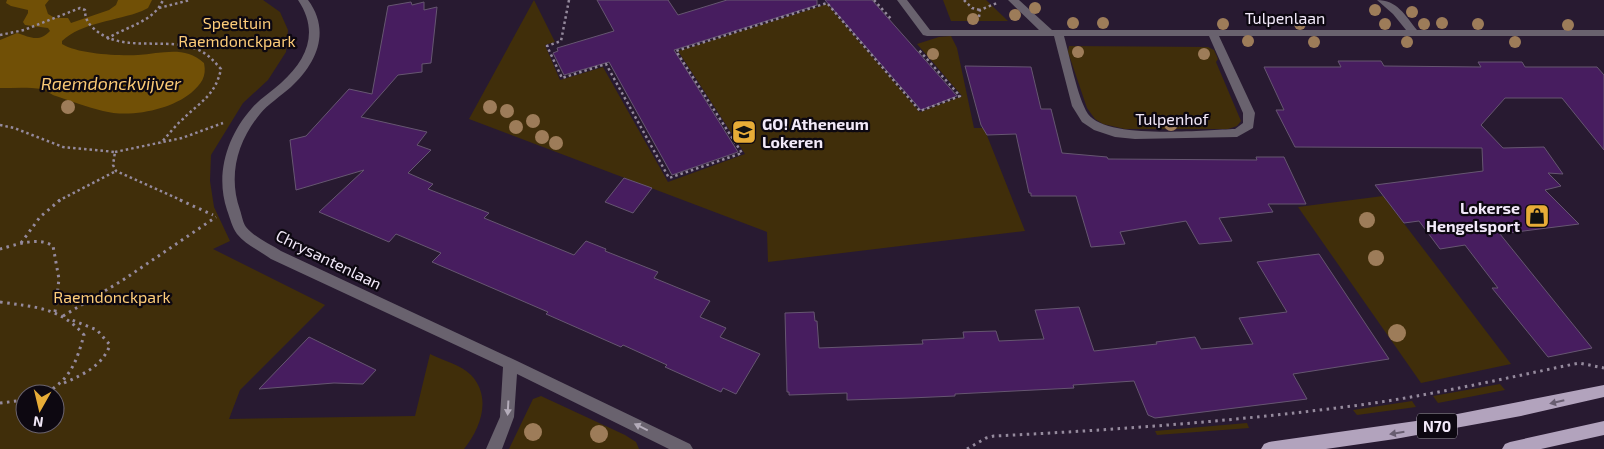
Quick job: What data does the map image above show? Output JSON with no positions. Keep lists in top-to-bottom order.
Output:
{
  "streets": {
    "main road": ["N70"],
    "street": ["Tulpenlaan", "Tulpenhof", "Chrysantenlaan"]
  },
  "crossings": [
    ["Tulpenlaan", "Tulpenhof"]
  ],
  "one_way": ["Chrysantenlaan"],
  "water": ["Raemdonckvijver"],
  "parks": ["Speeltuin Raemdonckpark", "Raemdonckpark"],
  "places": {
    "school or university": ["GO! Atheneum Lokeren"],
    "shop": ["Lokerse Hengelsport"]
  },
  "north": "bottom"
}
